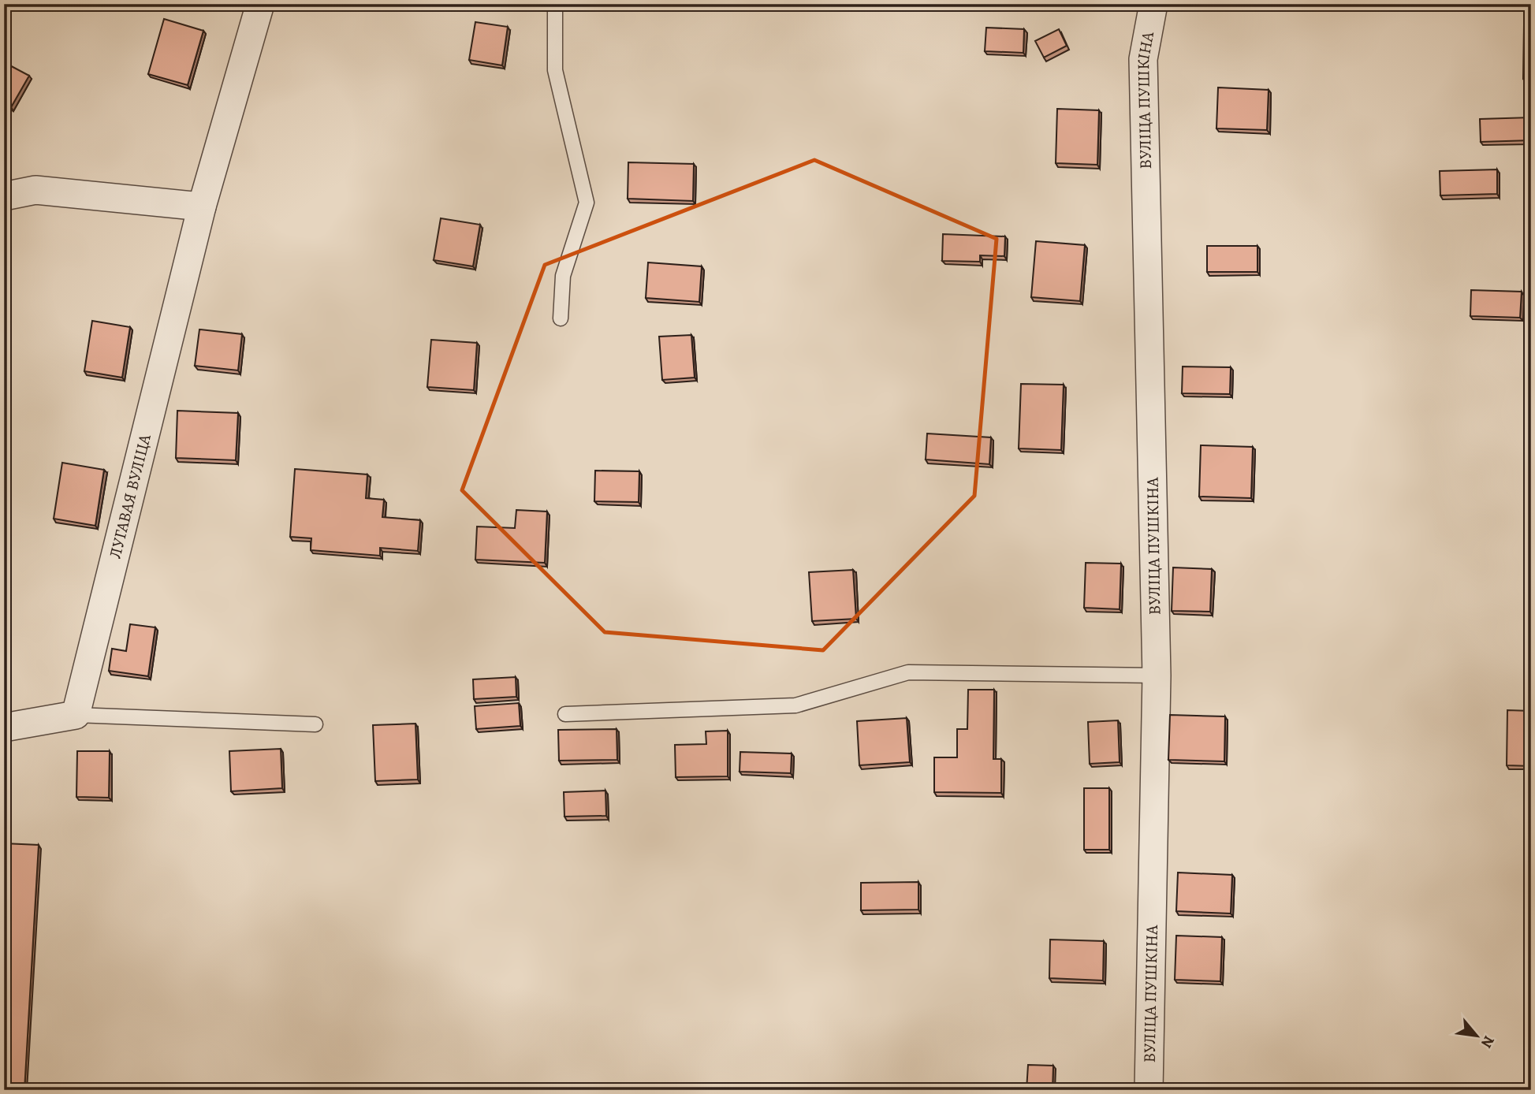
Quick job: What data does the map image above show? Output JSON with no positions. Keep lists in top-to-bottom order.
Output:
{
  "streets": {
    "street": ["ВУЛІЦА ПУШКІНА", "ЛУГАВАЯ ВУЛІЦА"]
  },
  "north": "bottom right"
}
